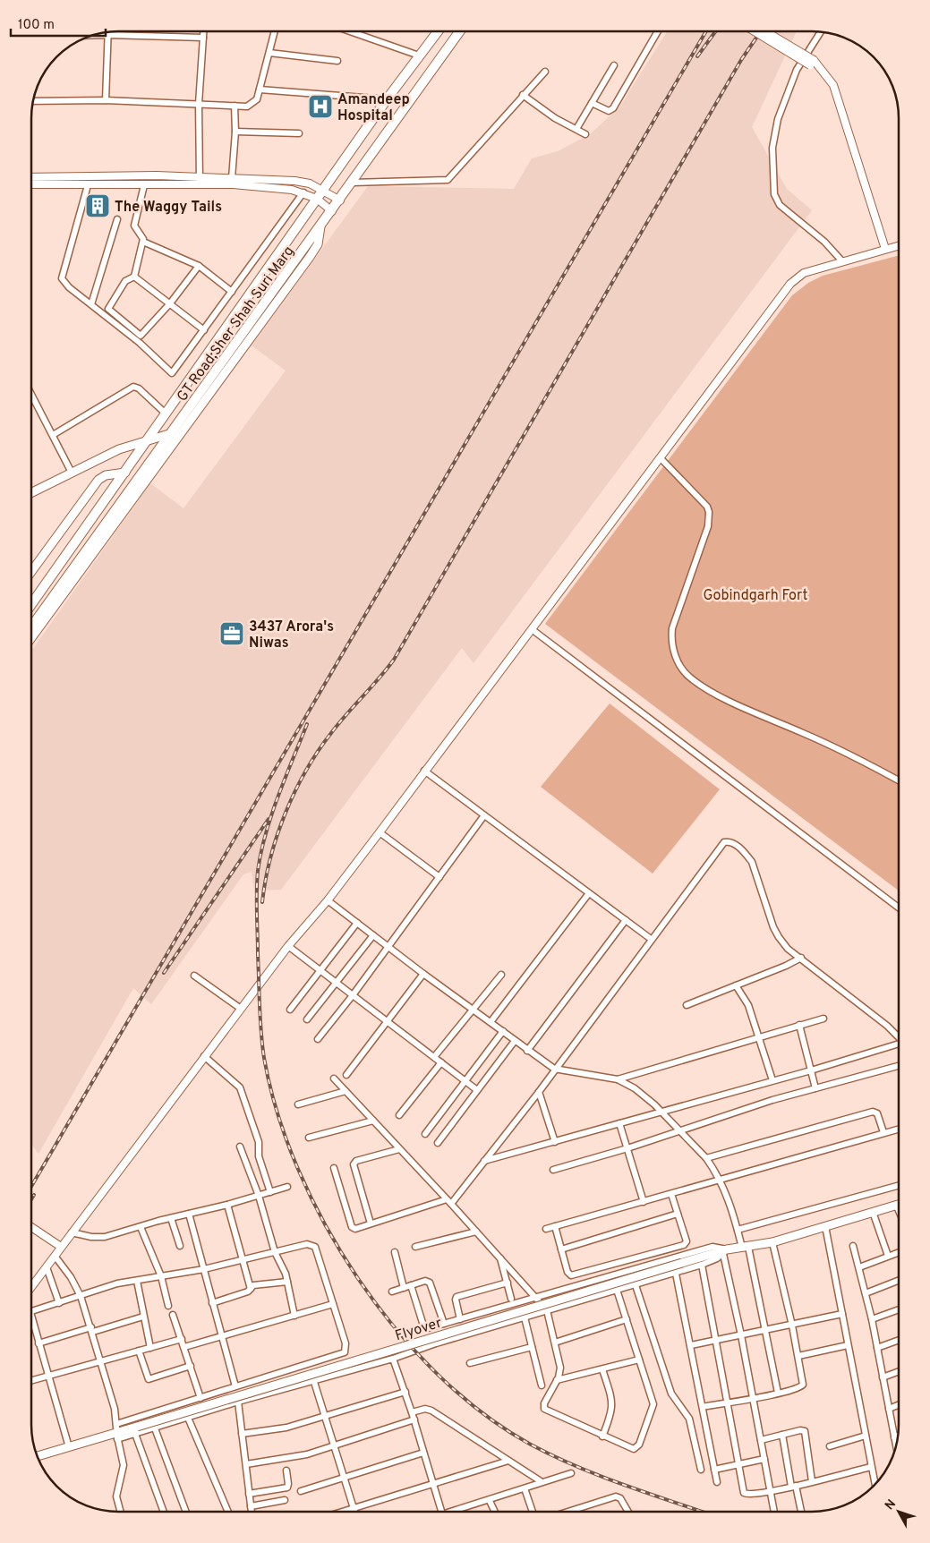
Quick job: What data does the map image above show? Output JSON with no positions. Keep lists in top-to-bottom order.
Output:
{
  "streets": {
    "main road": ["GT Road;Sher Shah Suri Marg", "Flyover"]
  },
  "parks": ["Gobindgarh Fort"],
  "places": {
    "hospital": ["Amandeep Hospital"],
    "building": ["The Waggy Tails"],
    "office": ["3437 Arora's Niwas"]
  },
  "scale_bar": "100 m",
  "north": "top left"
}
